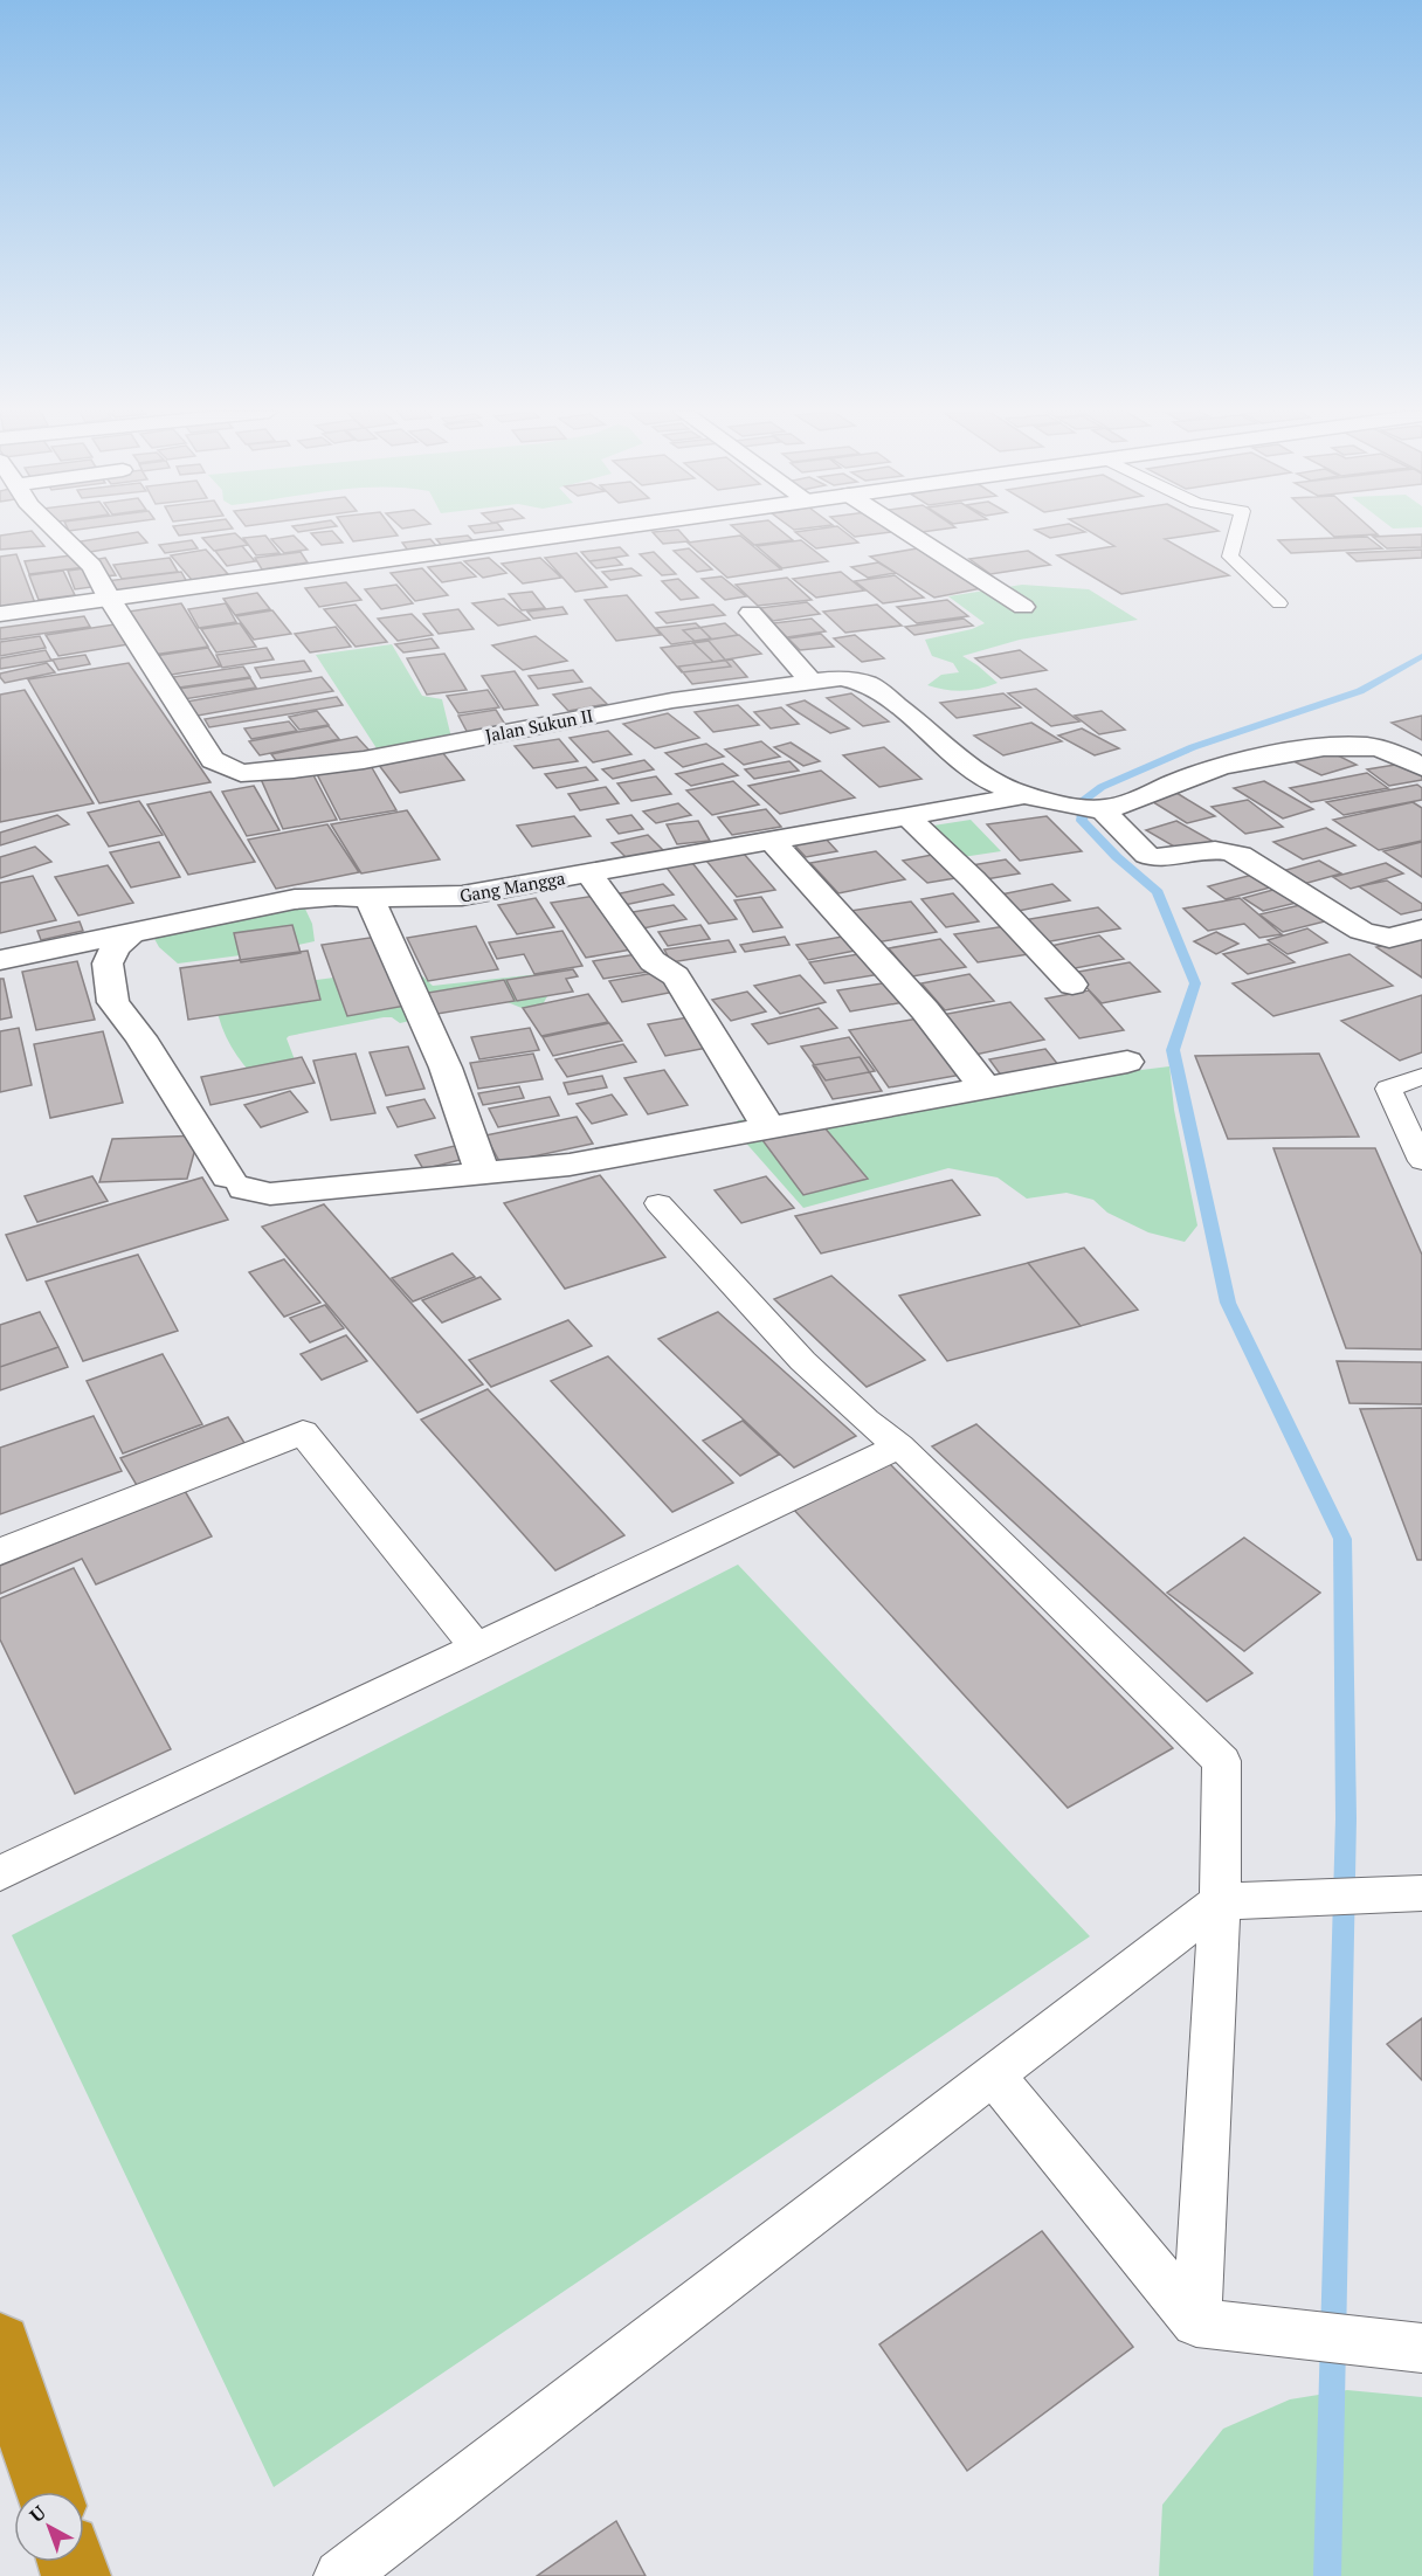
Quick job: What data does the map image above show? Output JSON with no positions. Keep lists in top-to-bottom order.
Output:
{
  "streets": {
    "street": ["Jalan Sukun II", "Gang Mangga"]
  },
  "crossings": [
    ["Jalan Sukun II", "Gang Mangga"]
  ],
  "north": "top left"
}
